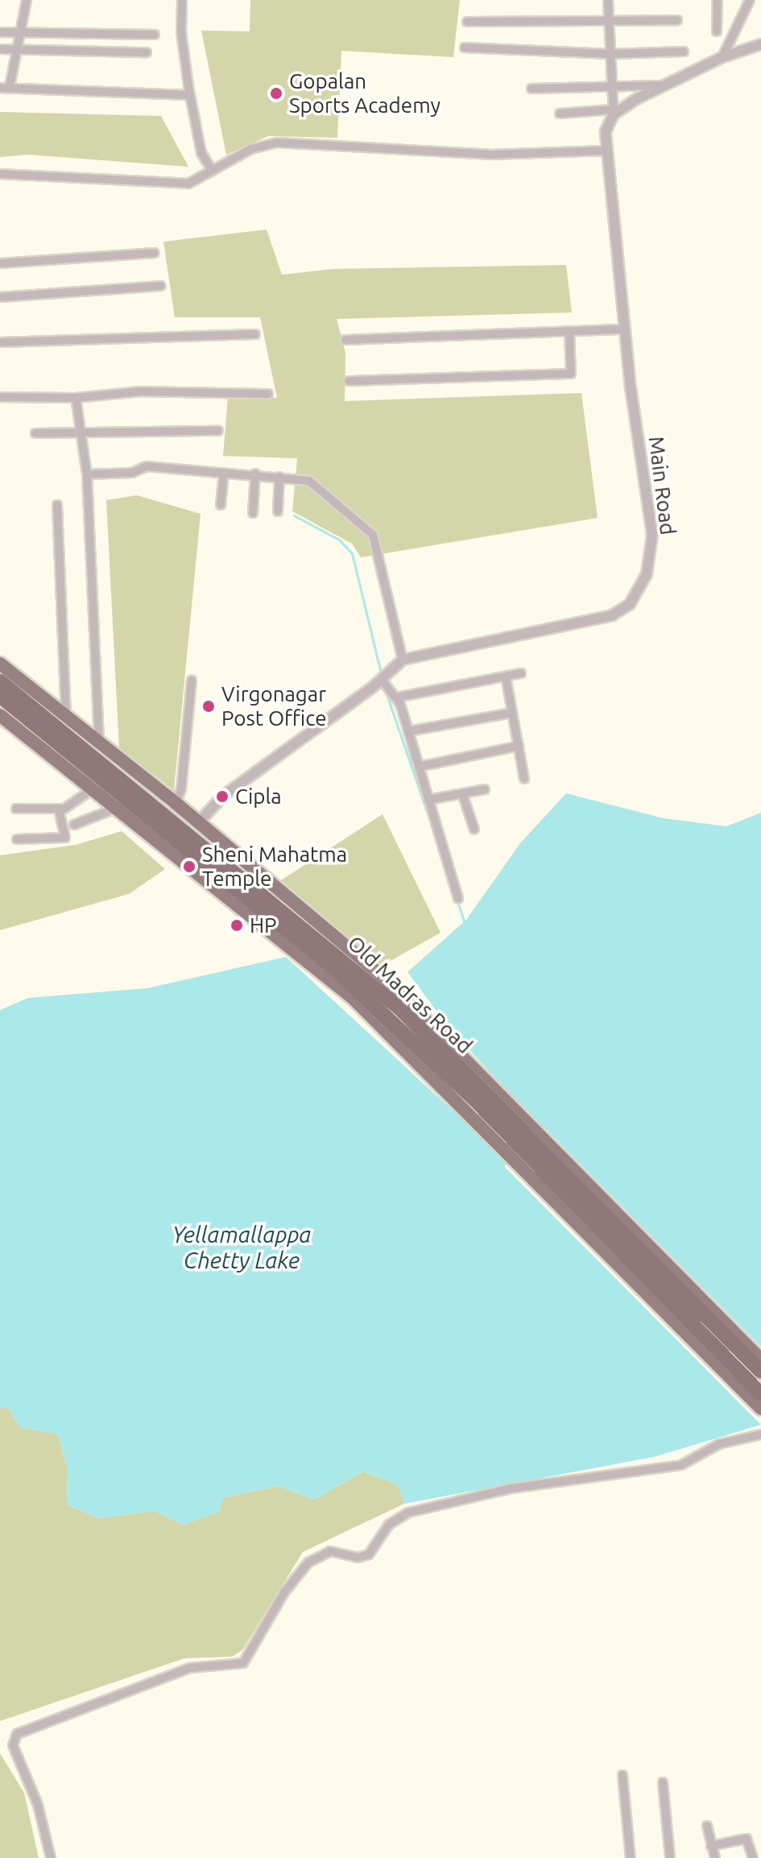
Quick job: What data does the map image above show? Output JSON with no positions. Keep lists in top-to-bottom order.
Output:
{
  "streets": {
    "highway": ["Old Madras Road"],
    "street": ["Main Road"]
  },
  "water": ["Yellamallappa Chetty Lake"],
  "places": [
    "Gopalan Sports Academy",
    "Virgonagar Post Office",
    "Cipla",
    "Sheni Mahatma Temple",
    "HP"
  ]
}
